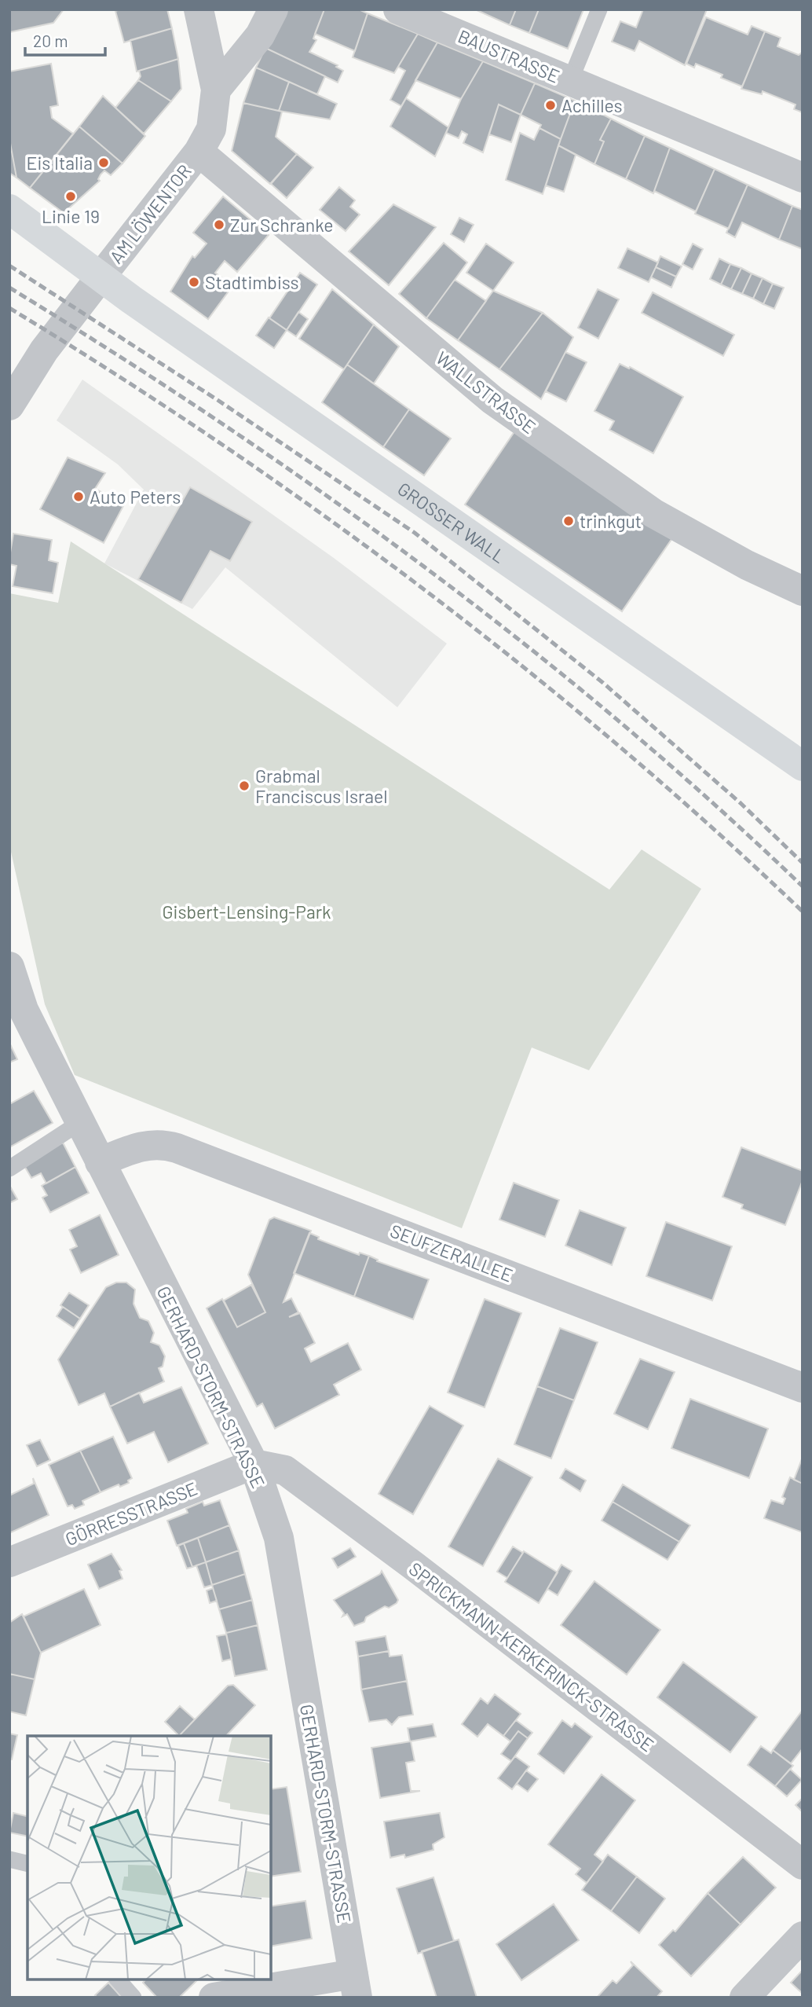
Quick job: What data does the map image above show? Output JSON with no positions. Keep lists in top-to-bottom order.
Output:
{
  "streets": {
    "main road": ["GROSSER WALL"],
    "street": [
      "BAUSTRASSE",
      "AM LÖWENTOR",
      "WALLSTRASSE",
      "SEUFZERALLEE",
      "GERHARD-STORM-STRASSE",
      "GÖRRESSTRASSE",
      "SPRICKMANN-KERKERINCK-STRASSE"
    ]
  },
  "crossings": [
    ["AM LÖWENTOR", "WALLSTRASSE"],
    ["AM LÖWENTOR", "GROSSER WALL"],
    ["SEUFZERALLEE", "GERHARD-STORM-STRASSE"],
    ["GERHARD-STORM-STRASSE", "GÖRRESSTRASSE"],
    ["GERHARD-STORM-STRASSE", "SPRICKMANN-KERKERINCK-STRASSE"],
    ["GÖRRESSTRASSE", "SPRICKMANN-KERKERINCK-STRASSE"]
  ],
  "parks": ["Gisbert-Lensing-Park"],
  "places": [
    "Achilles",
    "Eis Italia",
    "Linie 19",
    "Zur Schranke",
    "Stadtimbiss",
    "Auto Peters",
    "trinkgut",
    "Grabmal Franciscus Israel"
  ],
  "scale_bar": "20 m"
}
